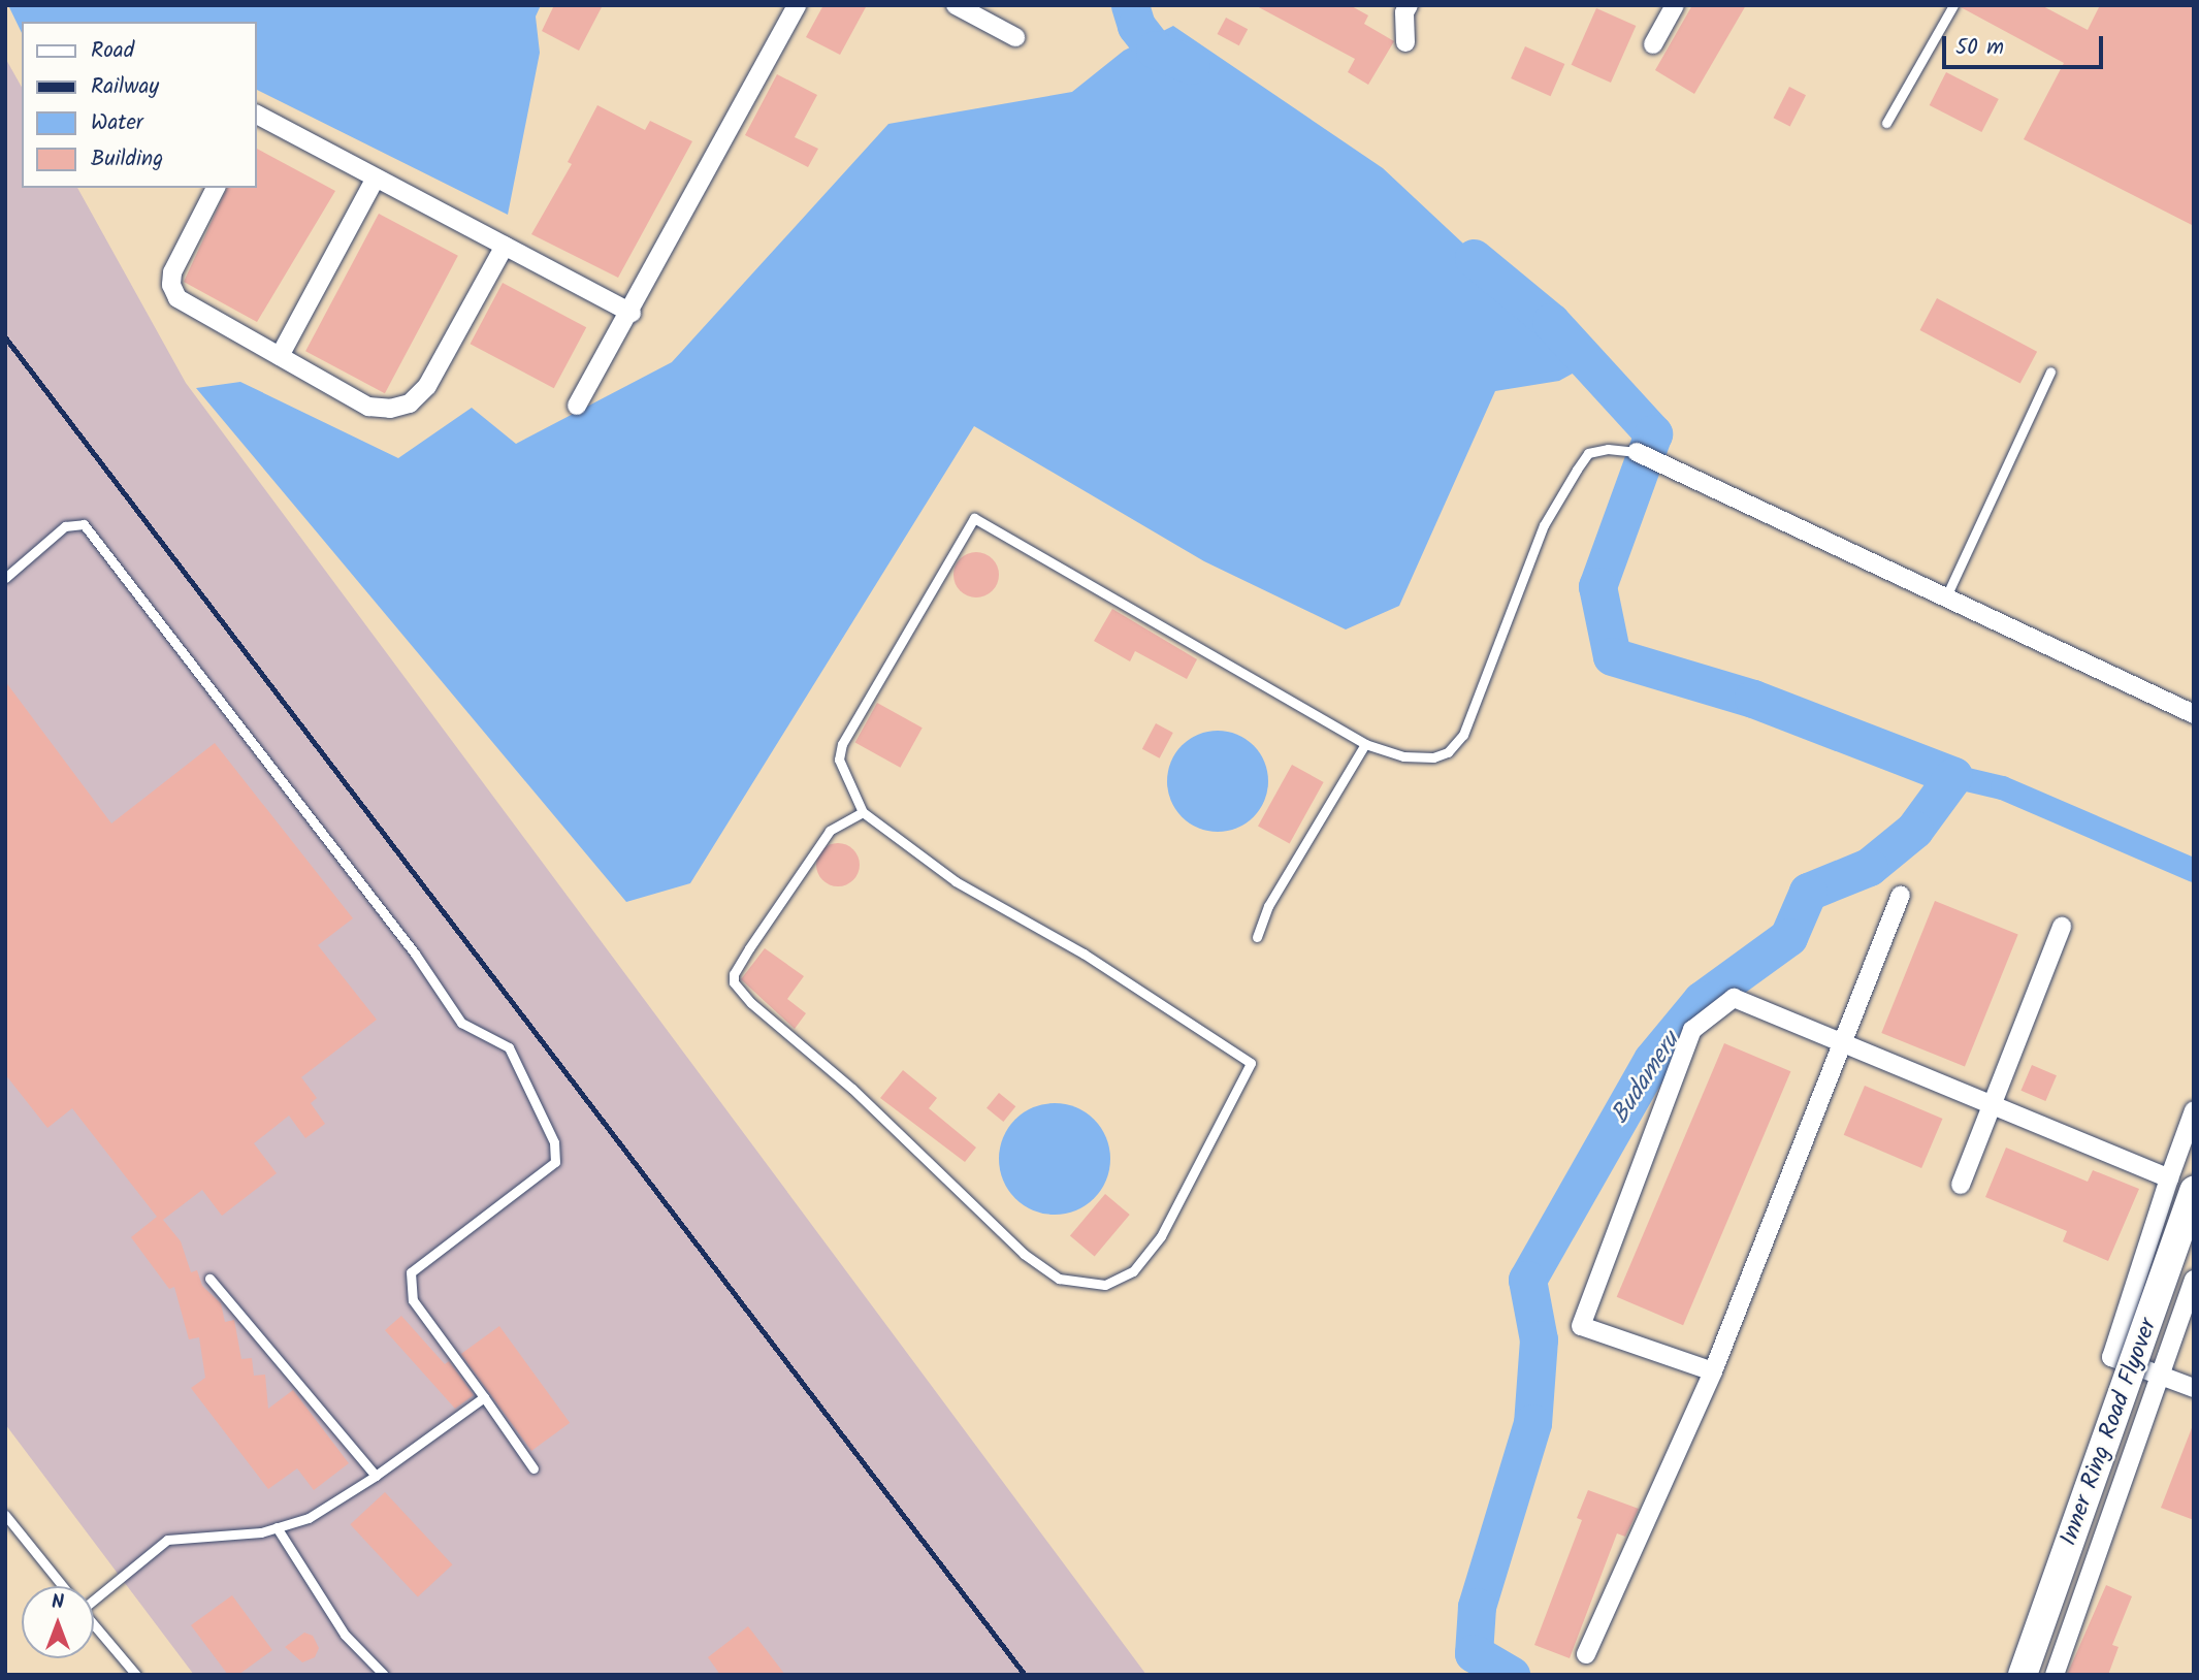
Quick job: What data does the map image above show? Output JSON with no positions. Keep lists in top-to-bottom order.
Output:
{
  "streets": {
    "main road": ["Inner Ring Road Flyover"]
  },
  "water": ["Budameru"],
  "legend": [
    "Road",
    "Railway",
    "Water",
    "Building"
  ],
  "scale_bar": "50 m",
  "north": "top"
}
